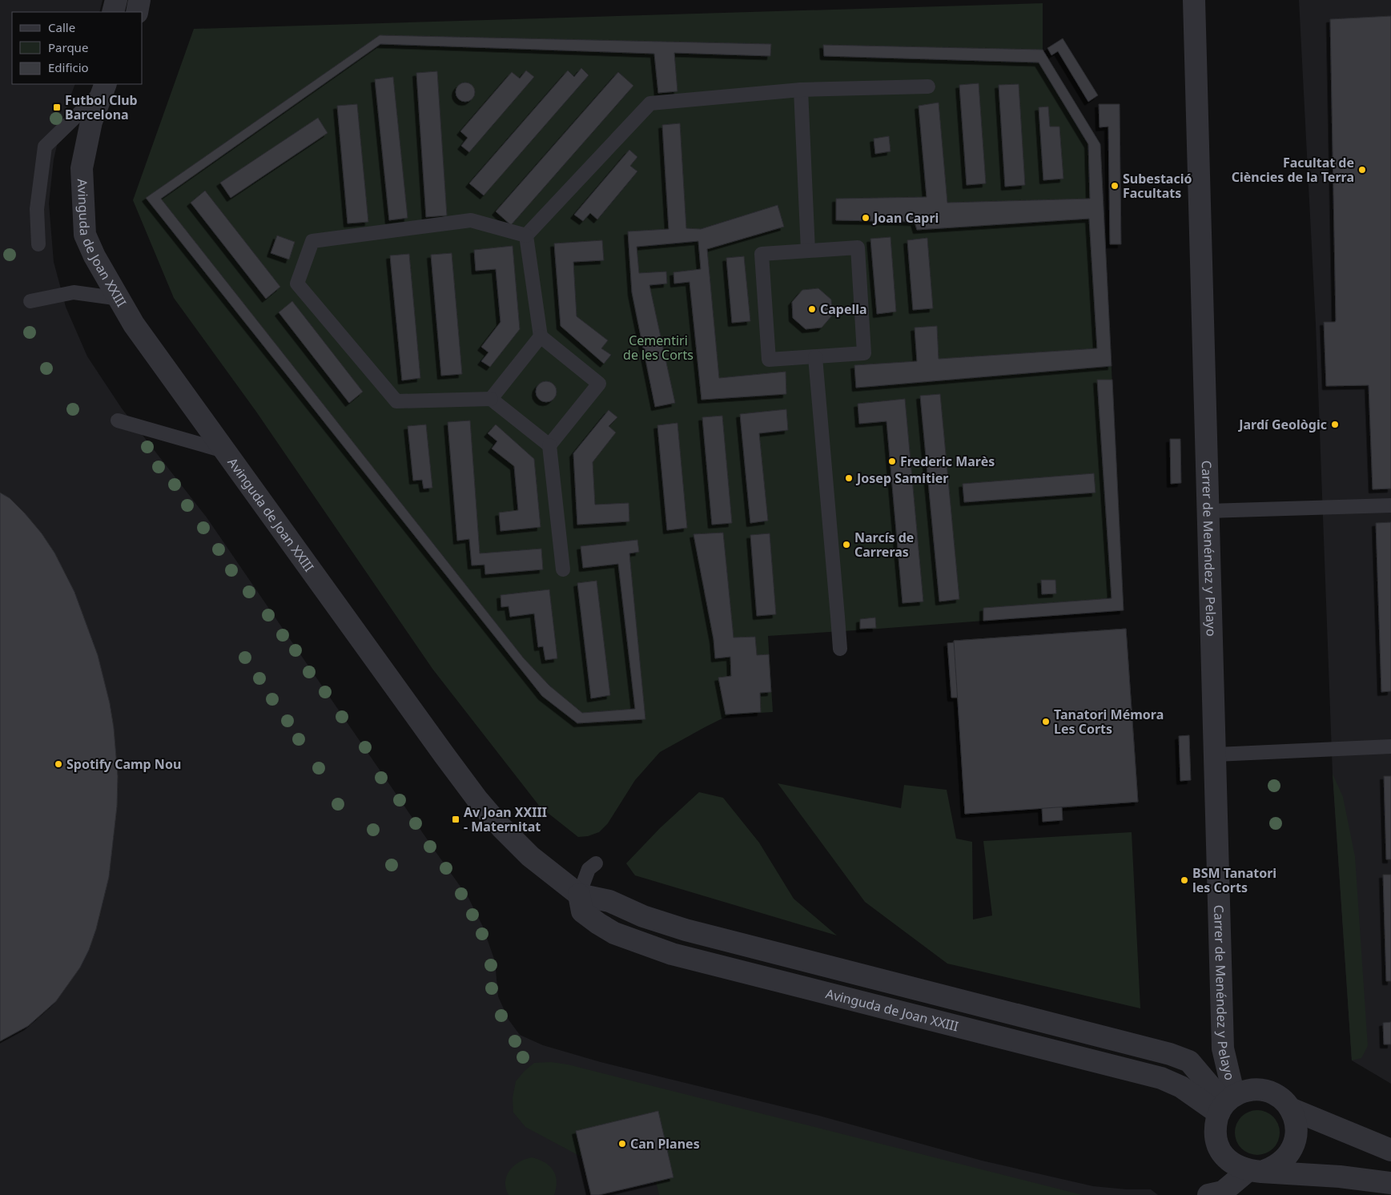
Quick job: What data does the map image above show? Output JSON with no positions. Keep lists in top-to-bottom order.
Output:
{
  "streets": {
    "street": ["Avinguda de Joan XXIII", "Carrer de Menéndez y Pelayo"]
  },
  "crossings": [
    ["Avinguda de Joan XXIII", "Carrer de Menéndez y Pelayo"]
  ],
  "parks": ["Cementiri de les Corts"],
  "places": {
    "transit": ["Futbol Club Barcelona", "Av Joan XXIII - Maternitat"],
    "other": [
      "Facultat de Ciències de la Terra",
      "Subestació Facultats",
      "Joan Capri",
      "Capella",
      "Jardí Geològic",
      "Frederic Marès",
      "Josep Samitier",
      "Narcís de Carreras",
      "Tanatori Mémora Les Corts",
      "Spotify Camp Nou",
      "BSM Tanatori les Corts",
      "Can Planes"
    ]
  },
  "legend": ["Calle", "Parque", "Edificio"]
}
